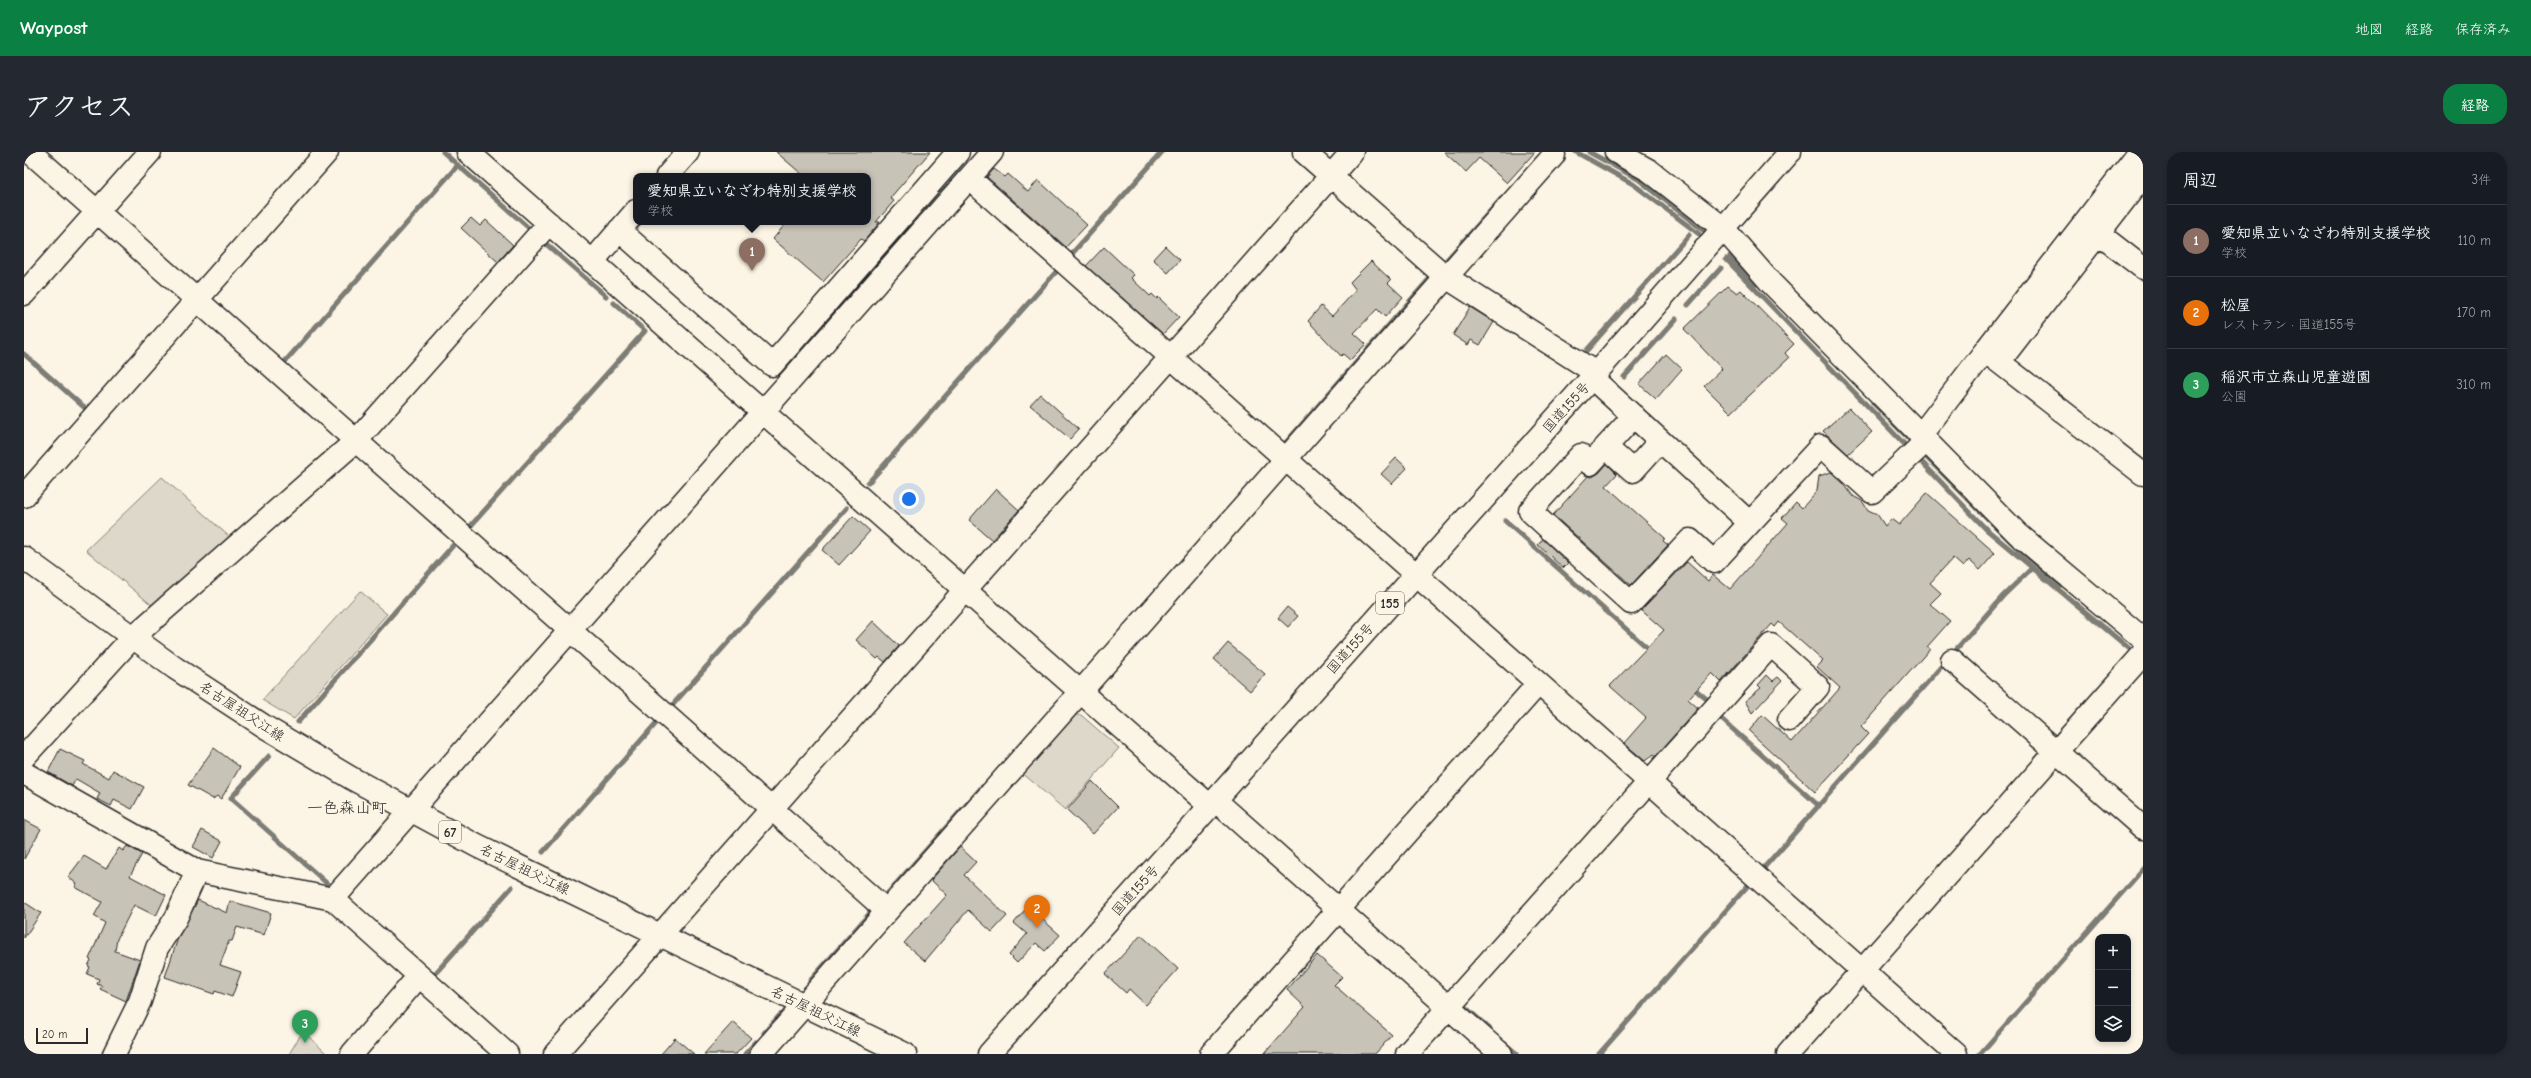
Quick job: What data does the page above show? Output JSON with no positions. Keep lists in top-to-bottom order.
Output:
{
  "streets": {
    "main road": [
      "国道155号",
      "155",
      "名古屋祖父江線",
      "67"
    ]
  },
  "districts": ["一色森山町"],
  "scale_bar": "20 m",
  "page": {
    "header": "Waypost",
    "nav": ["地図", "経路", "保存済み"],
    "title": "アクセス",
    "buttons": "経路",
    "heading": ["周辺", "3件"],
    "popup": ["愛知県立いなざわ特別支援学校", "学校"],
    "list": [
      {
        "mark": "1",
        "name": "愛知県立いなざわ特別支援学校",
        "note": "学校",
        "value": "110 m"
      },
      {
        "mark": "2",
        "name": "松屋",
        "note": "レストラン · 国道155号",
        "value": "170 m"
      },
      {
        "mark": "3",
        "name": "稲沢市立森山児童遊園",
        "note": "公園",
        "value": "310 m"
      }
    ],
    "pins": ["1", "2", "3"],
    "map_buttons": ["+", "−"],
    "scale": "20 m"
  }
}
